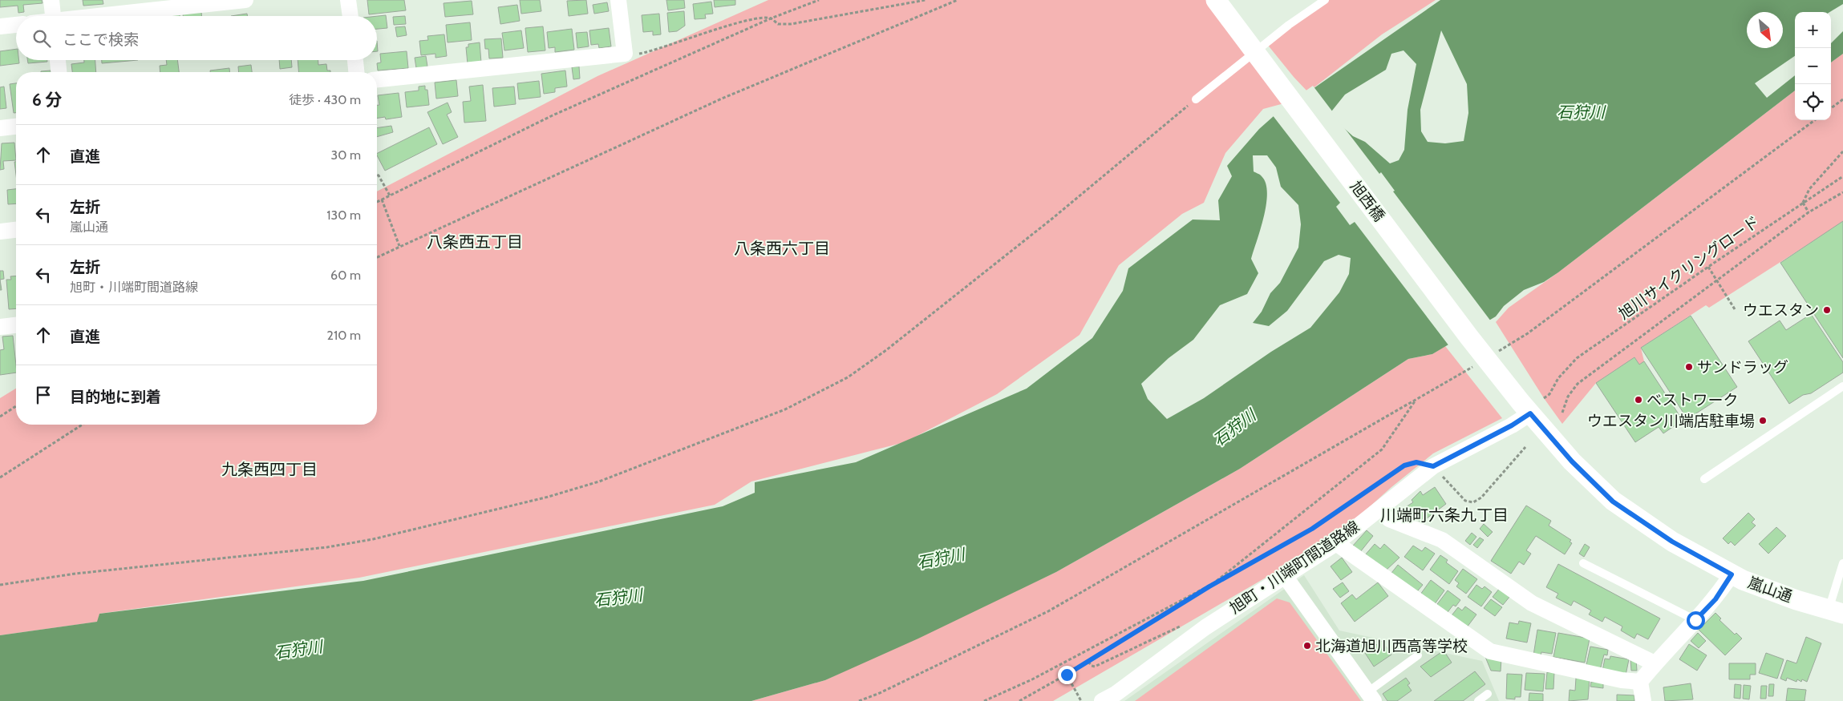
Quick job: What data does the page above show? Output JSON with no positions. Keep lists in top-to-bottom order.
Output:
{
  "streets": {
    "street": ["旭西橋", "旭町・川端町間道路線", "嵐山通"],
    "path": ["旭川サイクリングロード"]
  },
  "crossings": [
    ["旭西橋", "旭町・川端町間道路線"],
    ["旭西橋", "嵐山通"],
    ["旭町・川端町間道路線", "嵐山通"]
  ],
  "districts": [
    "八条西五丁目",
    "八条西六丁目",
    "九条西四丁目",
    "川端町六条九丁目"
  ],
  "water": ["石狩川"],
  "places": [
    "ウエスタン",
    "サンドラッグ",
    "ベストワーク",
    "ウエスタン川端店駐車場",
    "北海道旭川西高等学校"
  ],
  "north": "bottom right",
  "page": {
    "map_buttons": ["+", "−"],
    "search": "ここで検索",
    "heading": ["6 分", "徒歩 · 430 m"],
    "list": [
      ["直進", "30 m"],
      ["左折", "嵐山通", "130 m"],
      ["左折", "旭町・川端町間道路線", "60 m"],
      ["直進", "210 m"],
      "目的地に到着"
    ]
  }
}
